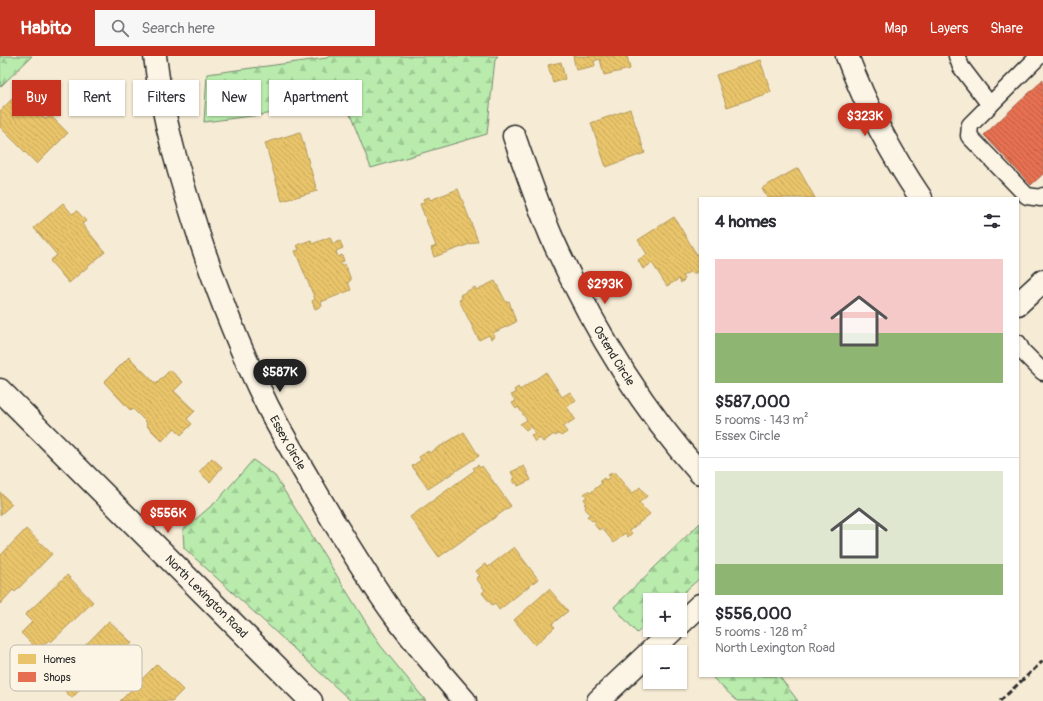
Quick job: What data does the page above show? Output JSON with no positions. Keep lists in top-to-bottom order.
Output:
{
  "streets": {
    "street": ["Ostend Circle", "Essex Circle", "North Lexington Road"]
  },
  "legend": ["Homes", "Shops"],
  "page": {
    "header": "Habito",
    "search": "Search here",
    "nav": ["Map", "Layers", "Share"],
    "chip": [
      "Buy",
      "Rent",
      "Filters",
      "New",
      "Apartment"
    ],
    "price": [
      "$323K",
      "$293K",
      "$587K",
      "$556K"
    ],
    "heading": "4 homes",
    "list": [
      {
        "name": "$587,000",
        "note": "5 rooms · 143 m² · Essex Circle"
      },
      {
        "name": "$556,000",
        "note": "5 rooms · 128 m² · North Lexington Road"
      }
    ],
    "map_buttons": ["+", "−"]
  }
}
